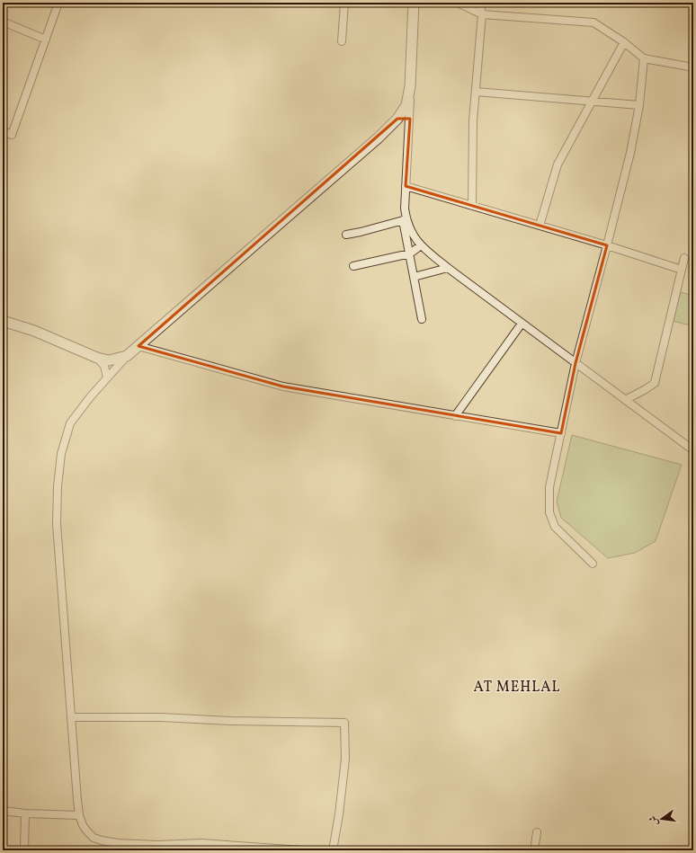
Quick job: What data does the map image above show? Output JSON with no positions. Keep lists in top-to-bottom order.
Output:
{
  "districts": ["AT MEHLAL"],
  "north": "left"
}
